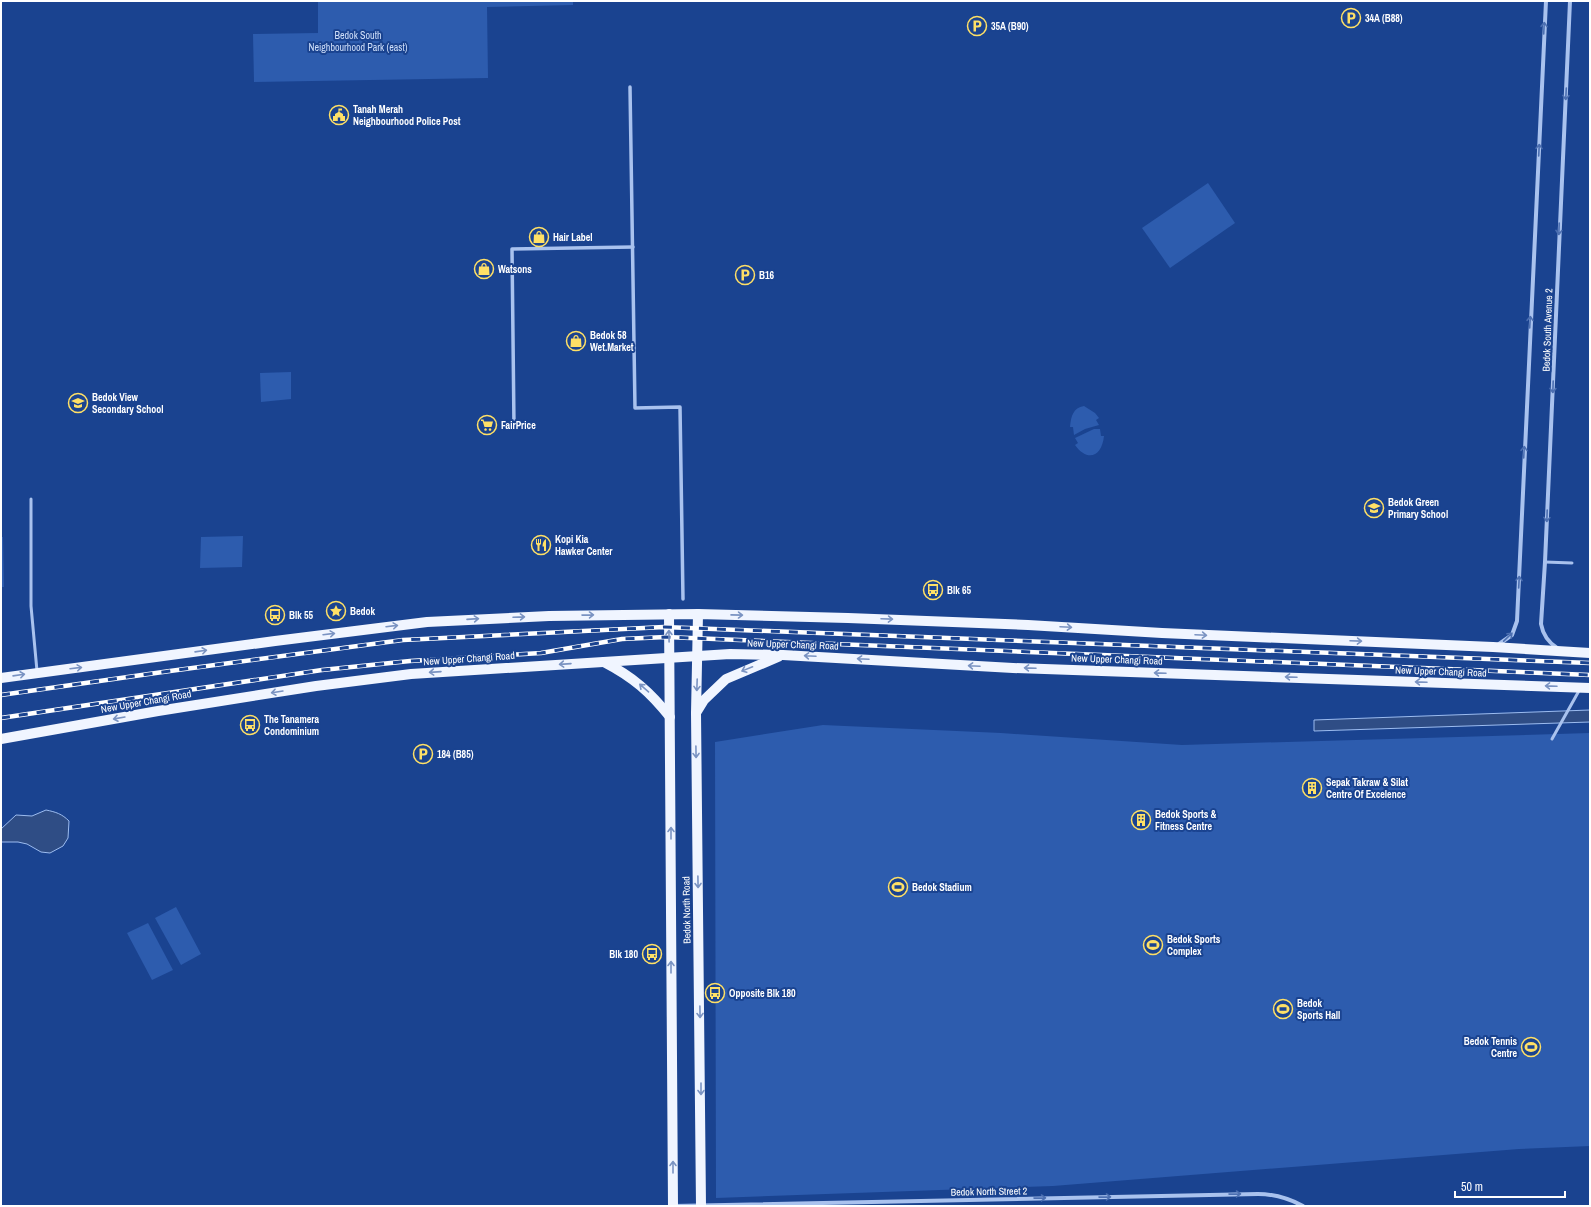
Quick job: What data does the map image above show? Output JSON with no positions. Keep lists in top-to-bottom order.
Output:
{
  "streets": {
    "main road": ["New Upper Changi Road", "Bedok North Road"],
    "street": ["Bedok South Avenue 2", "Bedok North Street 2"]
  },
  "crossings": [
    ["New Upper Changi Road", "Bedok North Road"],
    ["Bedok North Road", "Bedok North Street 2"]
  ],
  "one_way": ["Bedok North Street 2"],
  "parks": ["Bedok South Neighbourhood Park (east)"],
  "places": {
    "parking": [
      "34A (B88)",
      "35A (B90)",
      "B16",
      "184 (B85)"
    ],
    "public building": ["Tanah Merah Neighbourhood Police Post"],
    "shop": ["Hair Label", "Watsons", "Bedok 58 Wet.Market"],
    "school or university": ["Bedok View Secondary School", "Bedok Green Primary School"],
    "supermarket": ["FairPrice"],
    "restaurant": ["Kopi Kia Hawker Center"],
    "bus stop": [
      "Blk 65",
      "Blk 55",
      "The Tanamera Condominium",
      "Blk 180",
      "Opposite Blk 180"
    ],
    "place": ["Bedok"],
    "building": ["Sepak Takraw & Silat Centre Of Excelence", "Bedok Sports & Fitness Centre"],
    "sports": [
      "Bedok Stadium",
      "Bedok Sports Complex",
      "Bedok Sports Hall",
      "Bedok Tennis Centre"
    ]
  },
  "scale_bar": "50 m"
}
